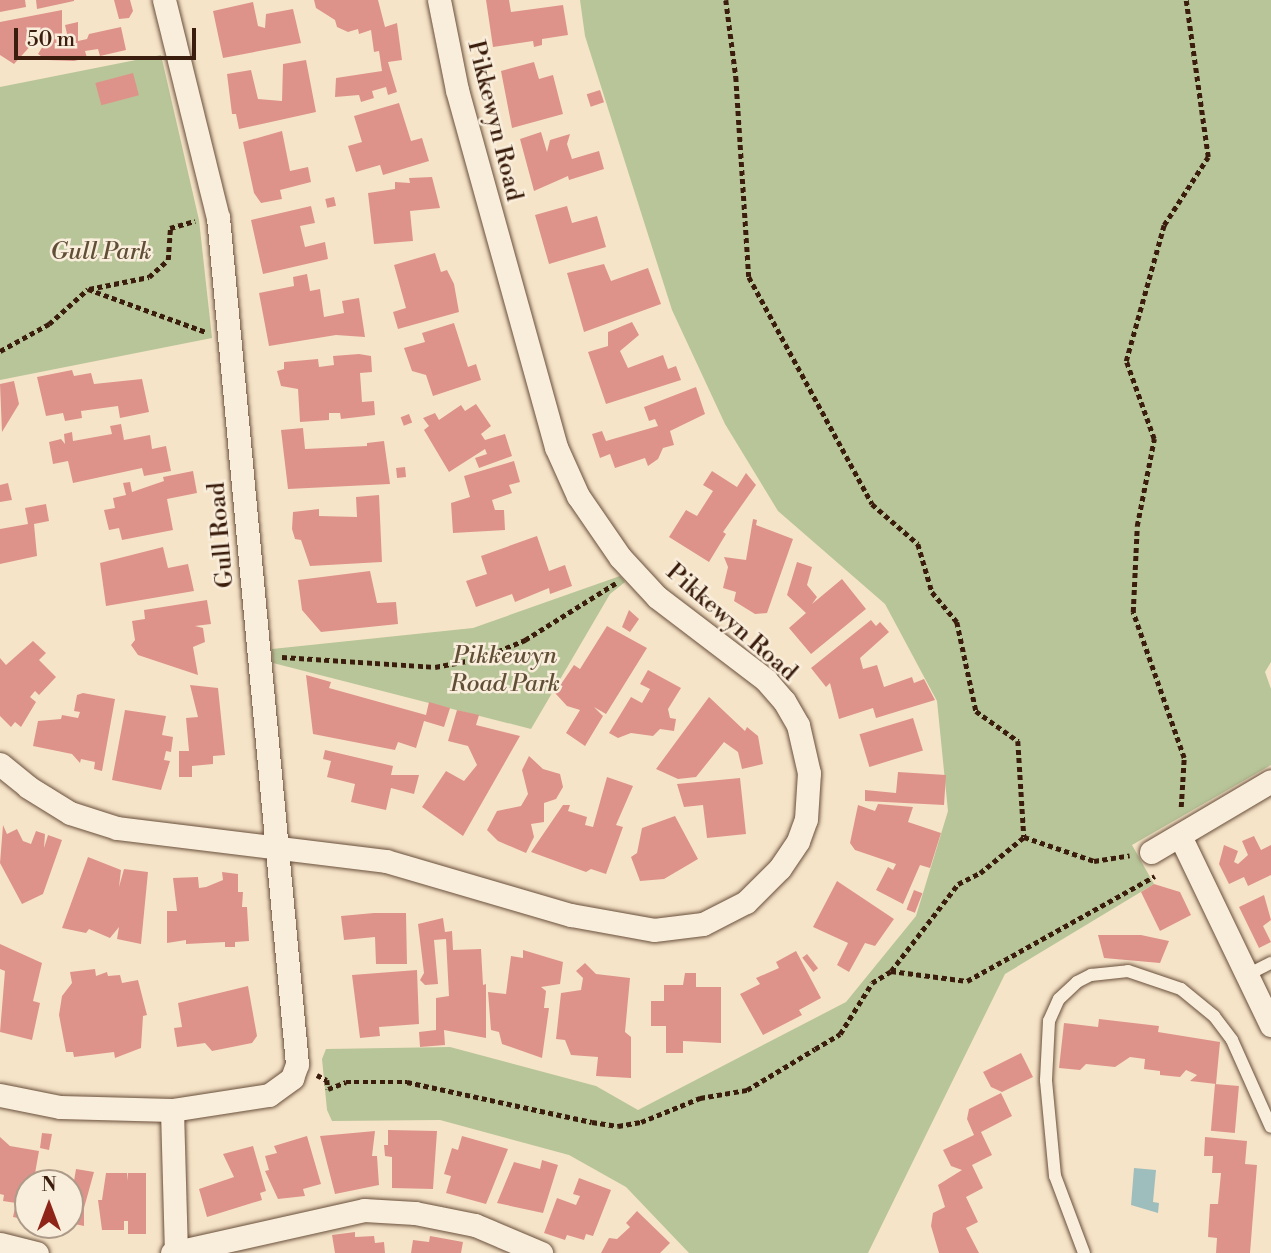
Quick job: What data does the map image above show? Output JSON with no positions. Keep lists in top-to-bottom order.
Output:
{
  "streets": {
    "street": ["Pikkewyn Road", "Gull Road"]
  },
  "crossings": [
    ["Pikkewyn Road", "Gull Road"]
  ],
  "parks": ["Gull Park", "Pikkewyn Road Park"],
  "scale_bar": "50 m",
  "north": "top"
}
